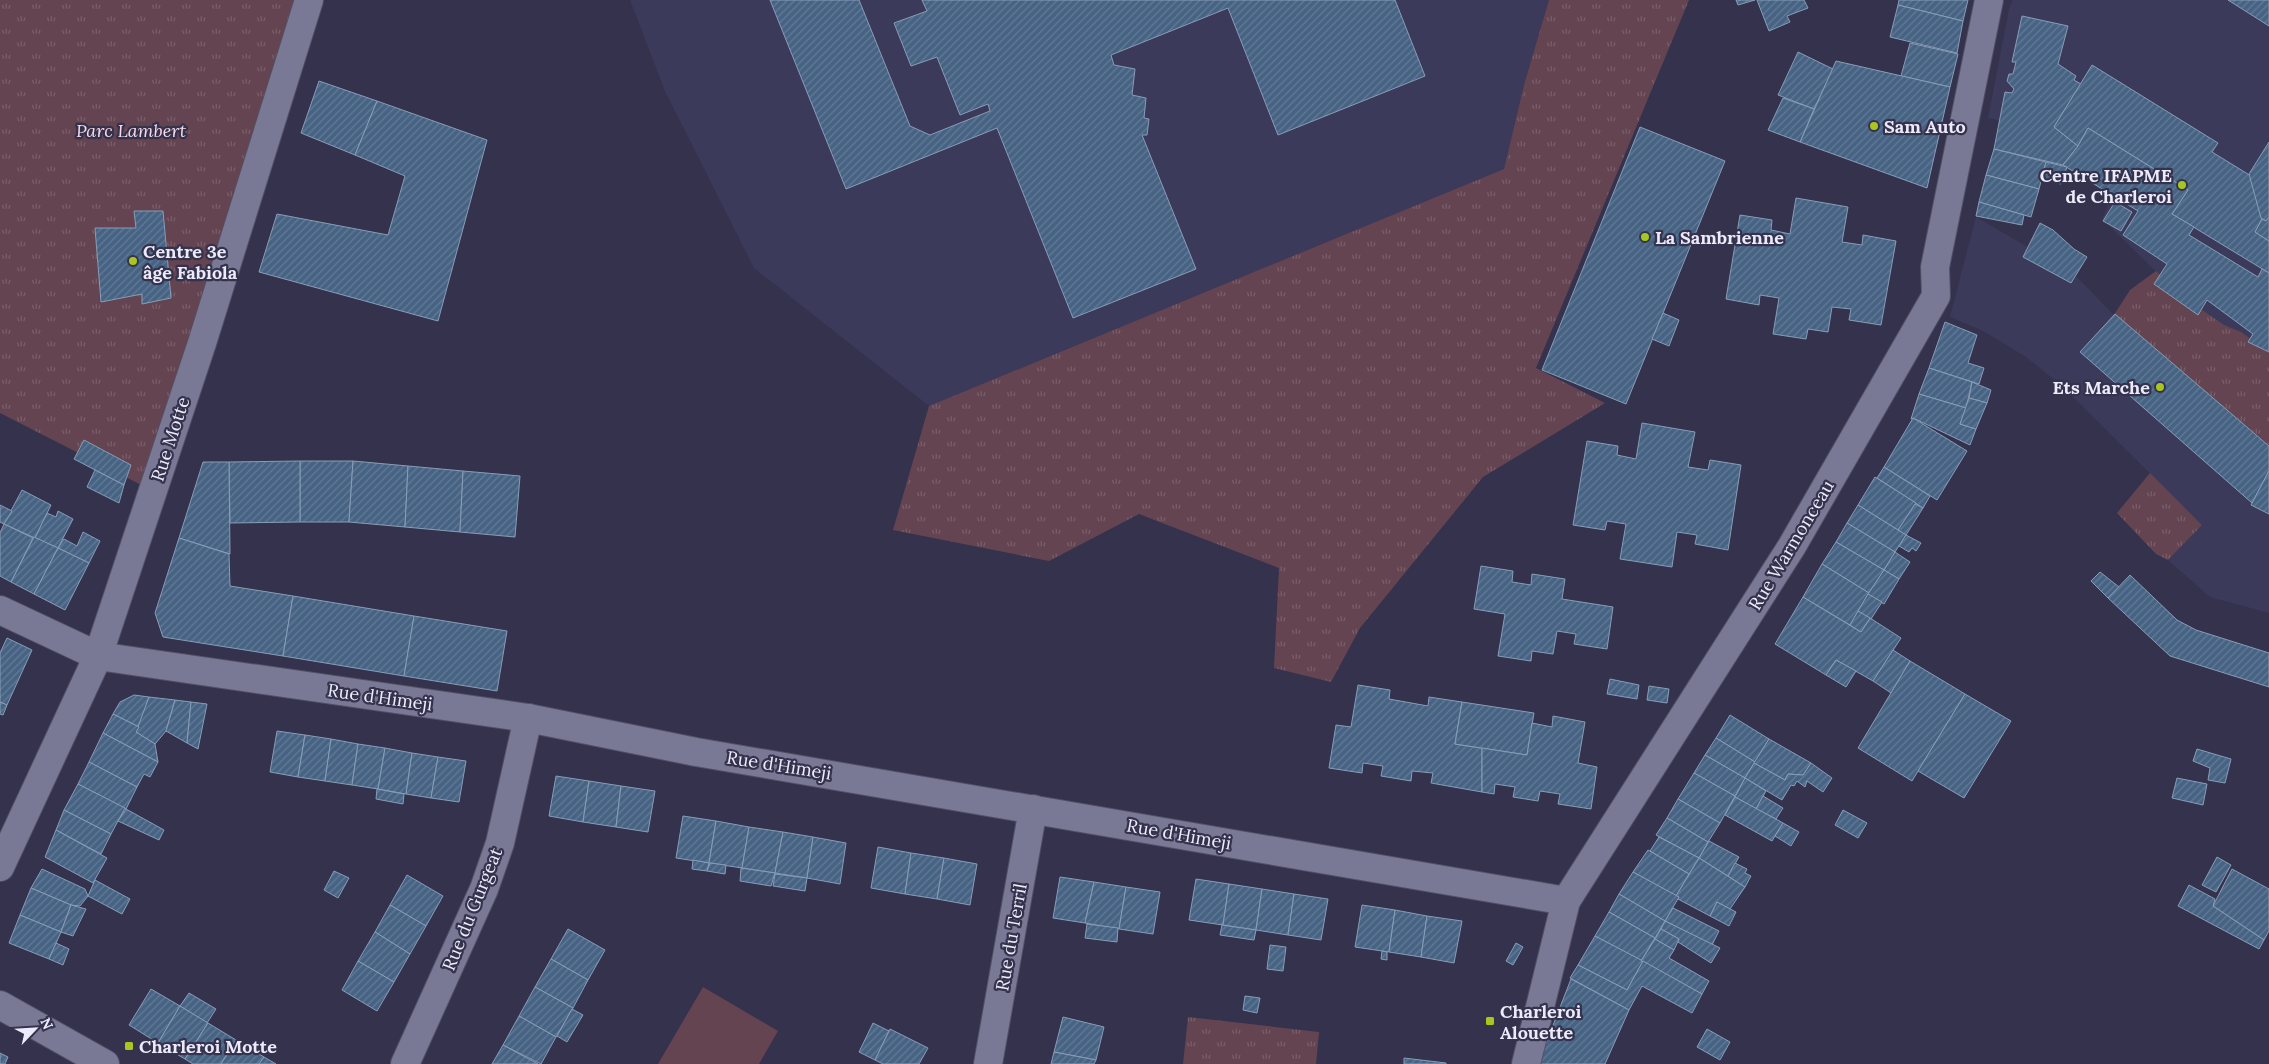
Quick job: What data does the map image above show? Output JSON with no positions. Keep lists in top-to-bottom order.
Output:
{
  "streets": {
    "street": [
      "Rue Motte",
      "Rue Warmonceau",
      "Rue d'Himeji",
      "Rue du Gurgeat",
      "Rue du Terril"
    ]
  },
  "crossings": [
    ["Rue Motte", "Rue d'Himeji"],
    ["Rue Warmonceau", "Rue d'Himeji"],
    ["Rue d'Himeji", "Rue du Gurgeat"],
    ["Rue d'Himeji", "Rue du Terril"]
  ],
  "parks": ["Parc Lambert"],
  "places": {
    "other": [
      "Sam Auto",
      "Centre IFAPME de Charleroi",
      "La Sambrienne",
      "Centre 3e âge Fabiola",
      "Ets Marche"
    ],
    "transit": ["Charleroi Alouette", "Charleroi Motte"]
  },
  "north": "top right"
}
